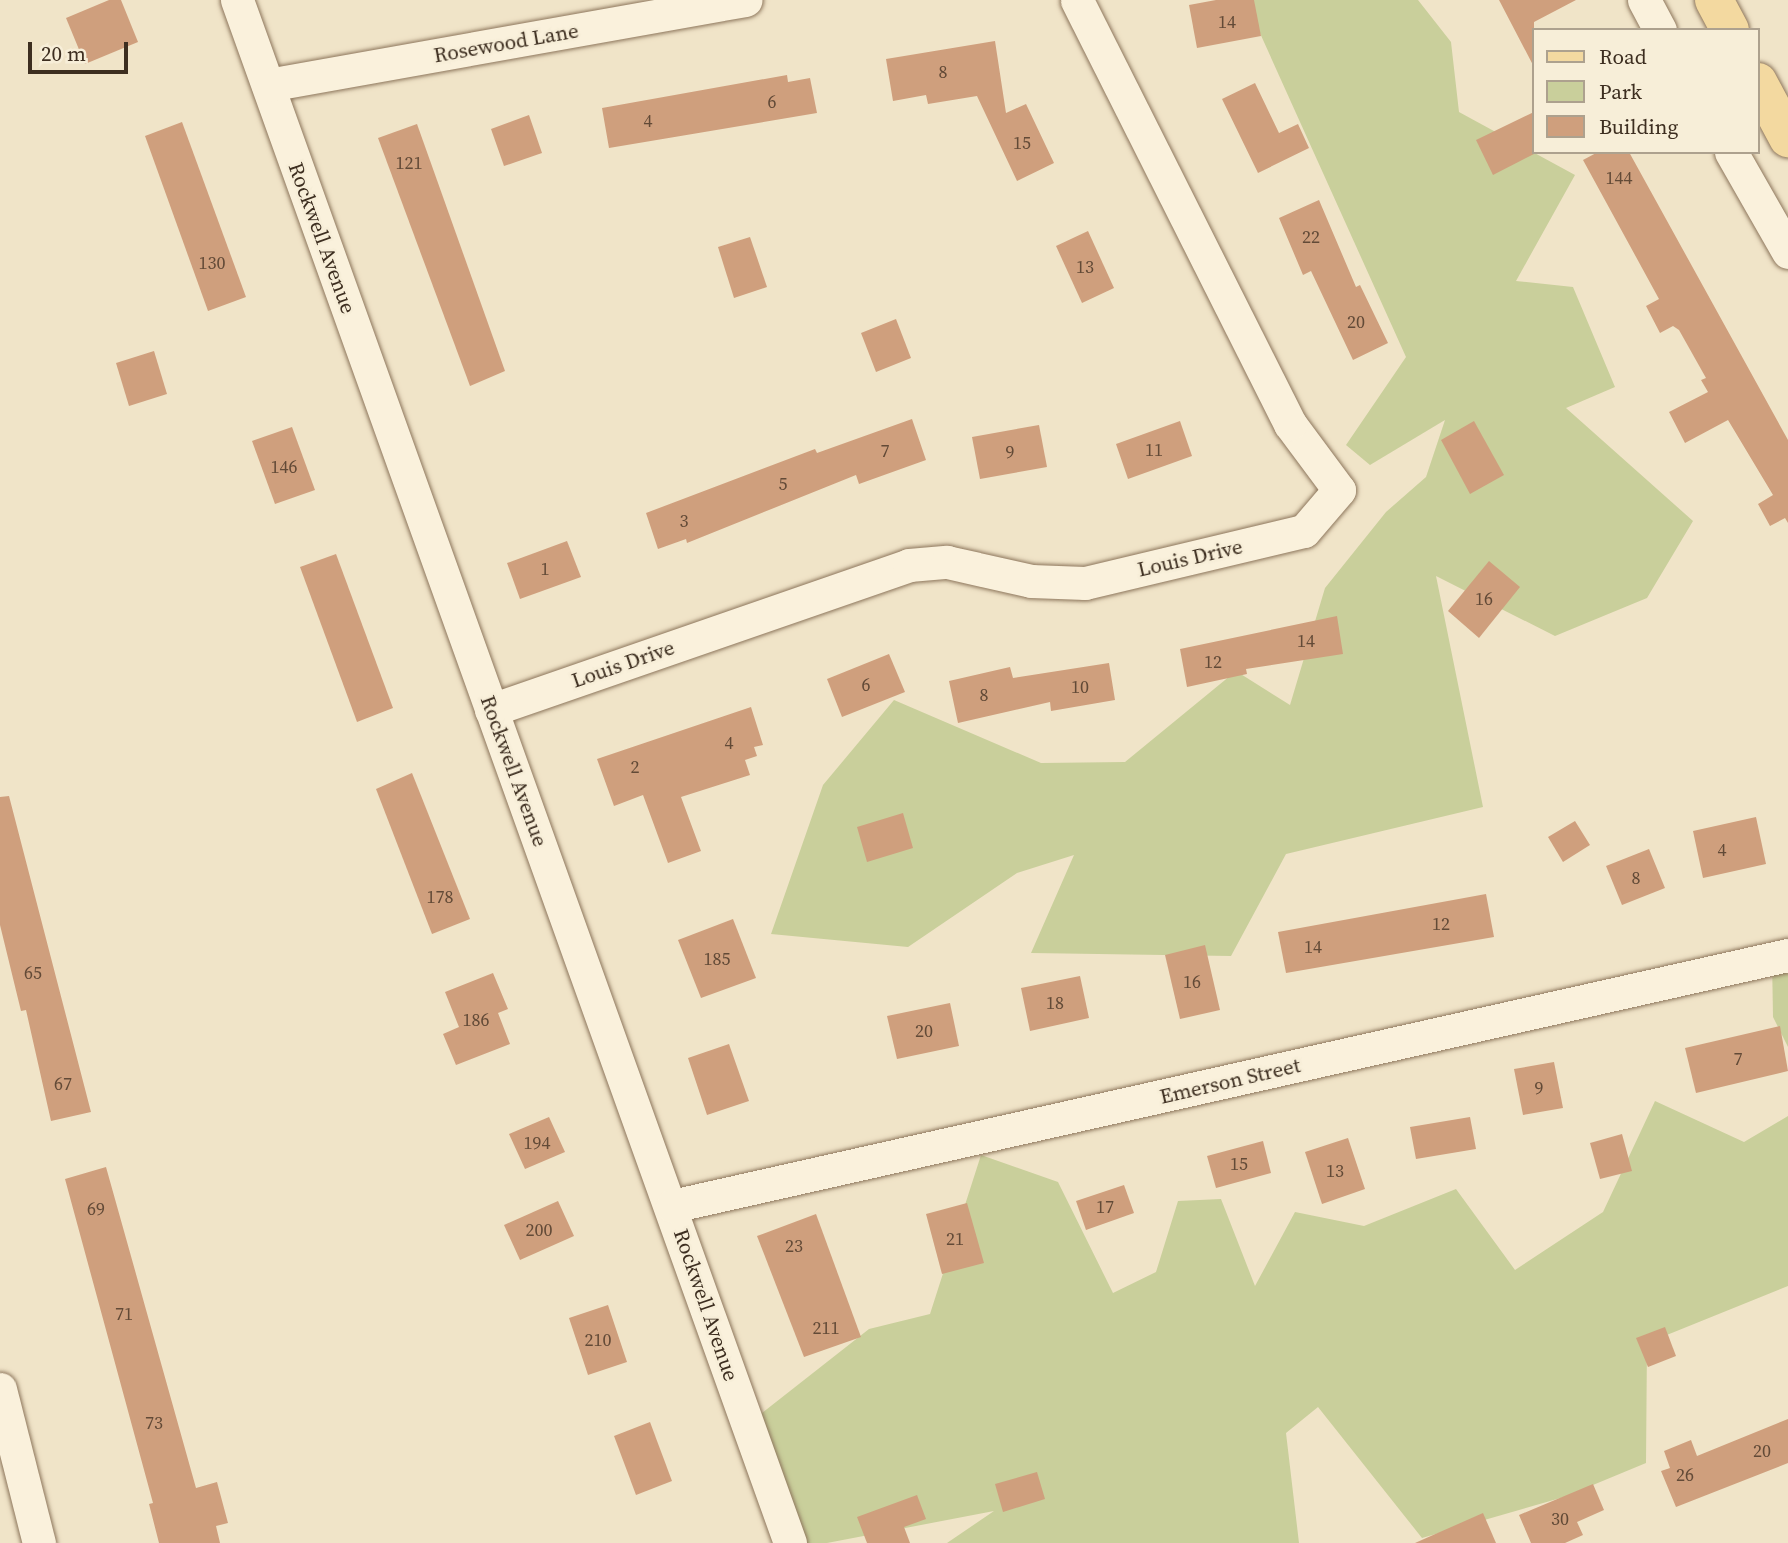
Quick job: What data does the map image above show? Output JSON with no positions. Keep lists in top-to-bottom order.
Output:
{
  "streets": {
    "street": [
      "Rosewood Lane",
      "Rockwell Avenue",
      "Louis Drive",
      "Emerson Street"
    ]
  },
  "crossings": [
    ["Rosewood Lane", "Rockwell Avenue"],
    ["Rockwell Avenue", "Louis Drive"],
    ["Rockwell Avenue", "Emerson Street"]
  ],
  "house_numbers": [
    "14",
    "8",
    "6",
    "4",
    "15",
    "121",
    "144",
    "22",
    "130",
    "13",
    "20",
    "11",
    "7",
    "9",
    "146",
    "5",
    "3",
    "1",
    "16",
    "14",
    "12",
    "6",
    "10",
    "8",
    "4",
    "2",
    "4",
    "8",
    "178",
    "12",
    "14",
    "185",
    "65",
    "16",
    "18",
    "186",
    "20",
    "7",
    "67",
    "9",
    "194",
    "15",
    "13",
    "17",
    "69",
    "200",
    "21",
    "23",
    "71",
    "211",
    "210",
    "73",
    "20",
    "26",
    "30"
  ],
  "legend": ["Road", "Park", "Building"],
  "scale_bar": "20 m"
}
